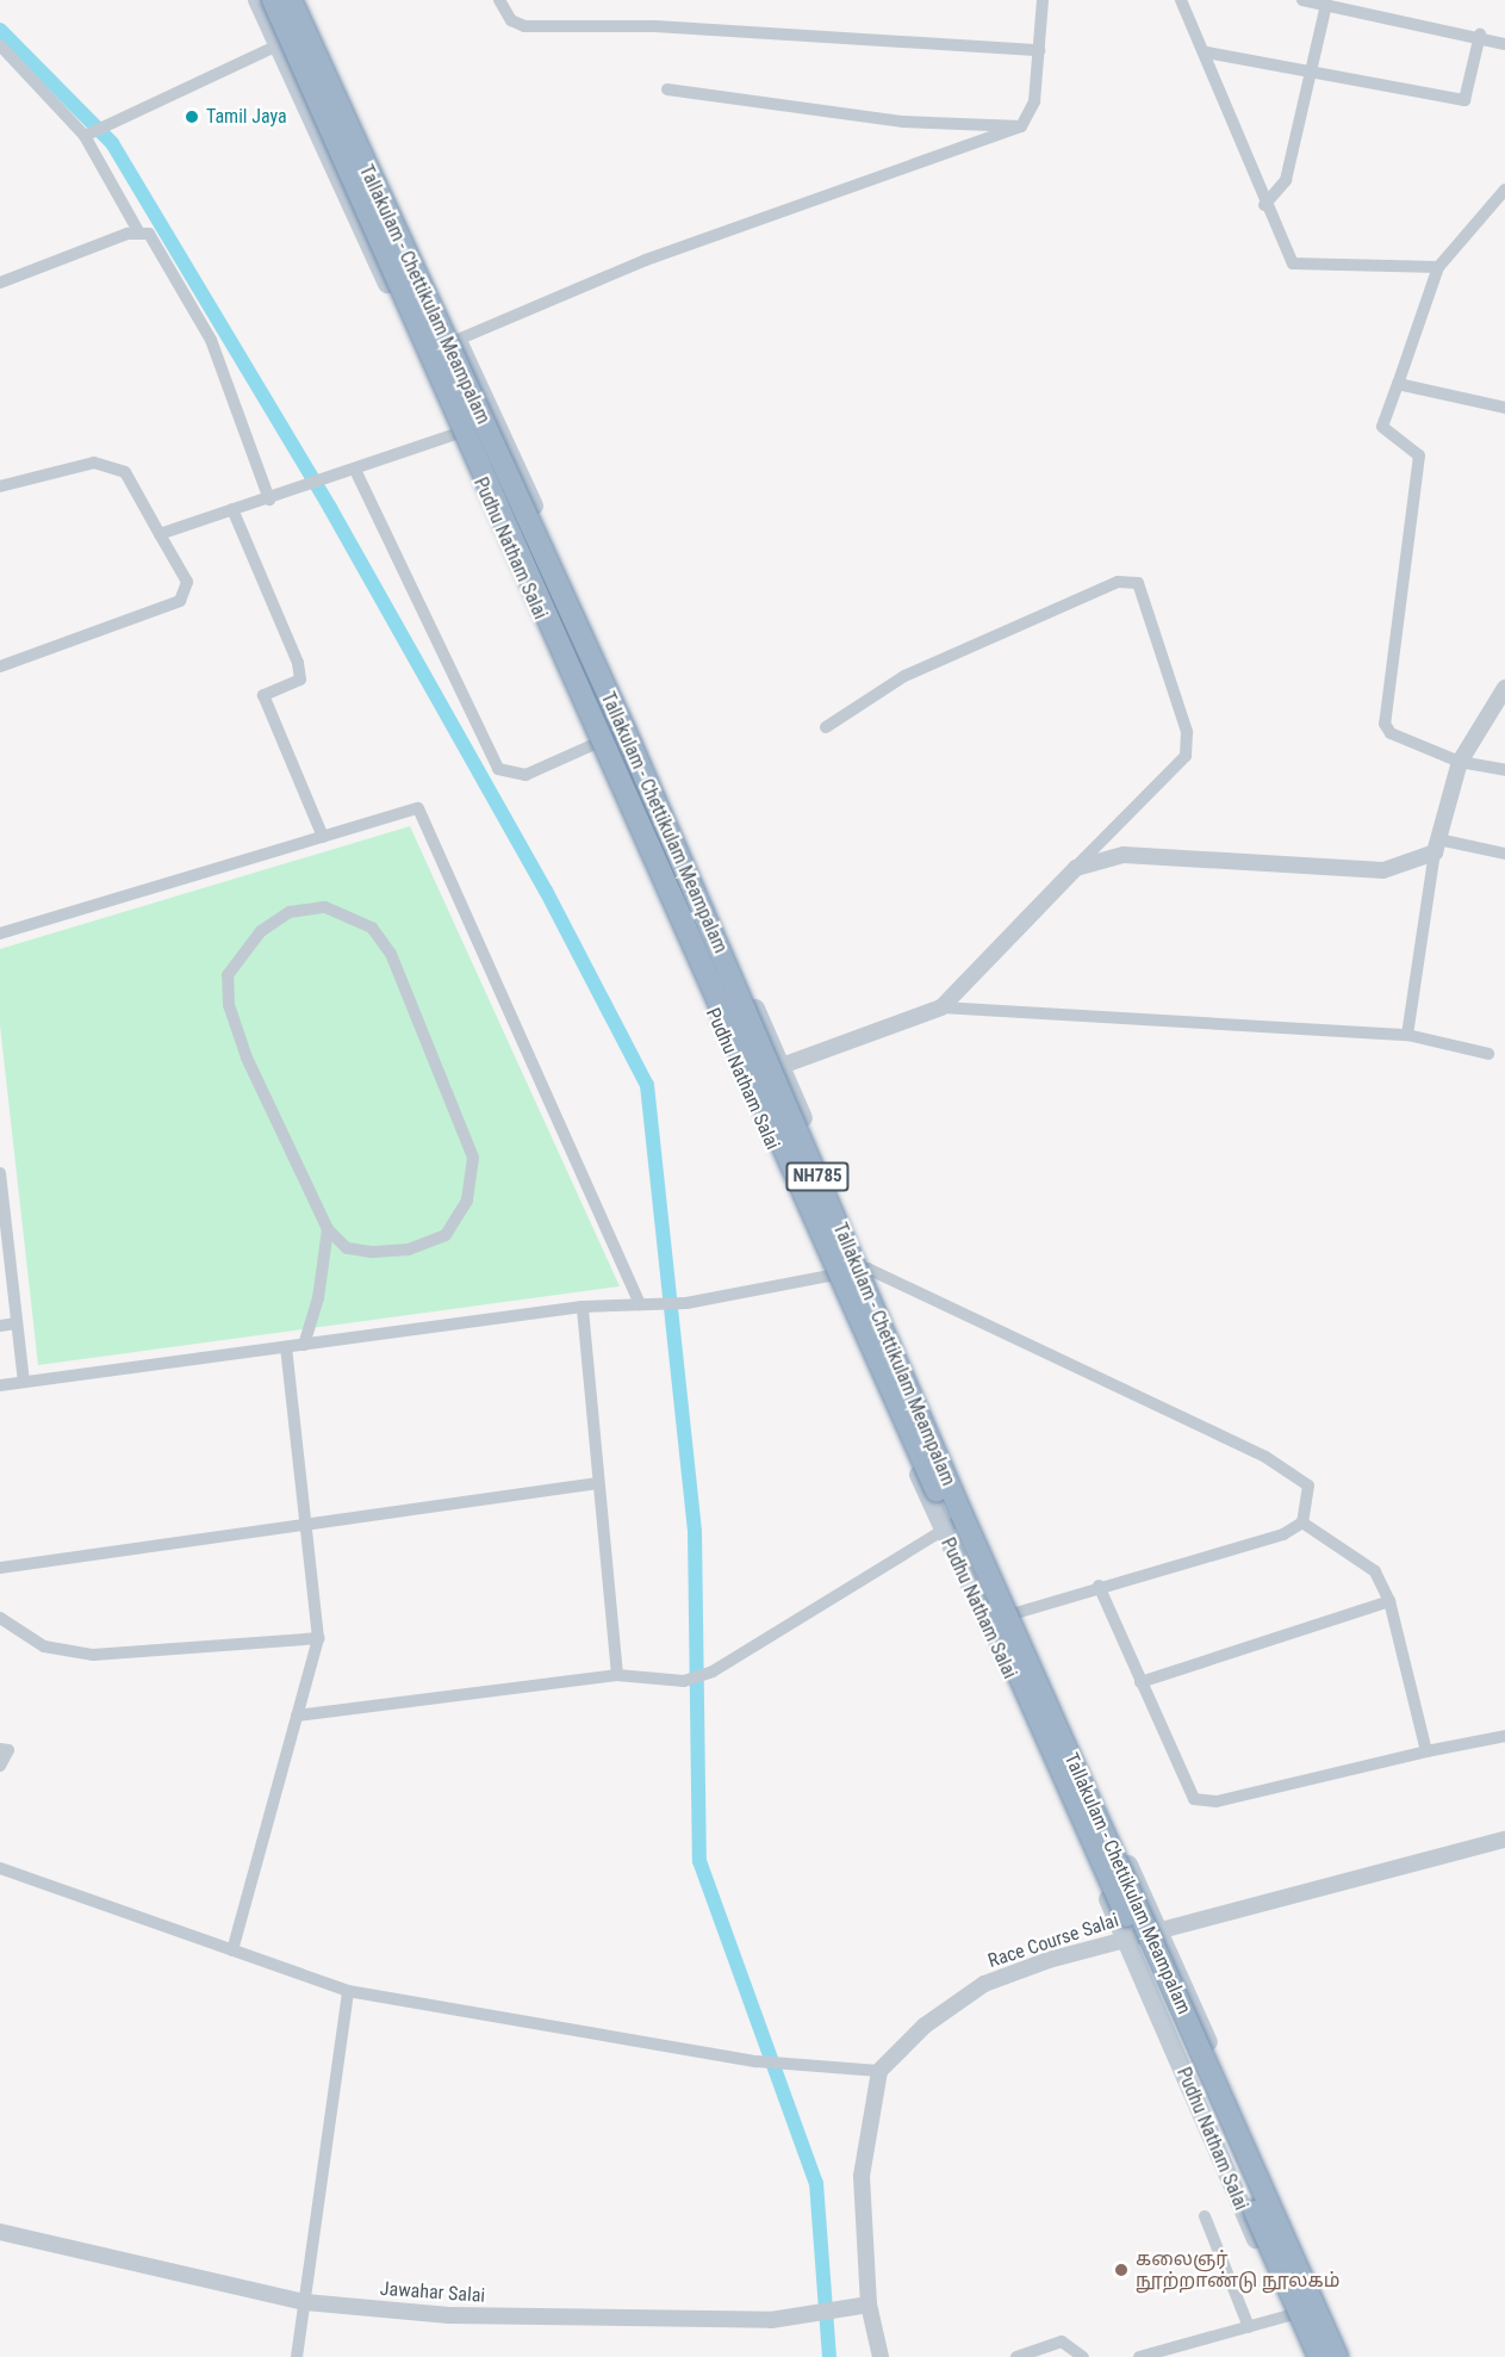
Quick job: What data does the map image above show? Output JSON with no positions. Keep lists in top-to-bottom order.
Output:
{
  "streets": {
    "highway": ["Tallakulam - Chettikulam Meampalam", "NH785"],
    "main road": ["Pudhu Natham Salai"],
    "street": ["Race Course Salai", "Jawahar Salai"]
  },
  "crossings": [
    ["Pudhu Natham Salai", "Race Course Salai"]
  ],
  "places": ["Tamil Jaya", "கலைஞர் நூற்றாண்டு நூலகம்"]
}
